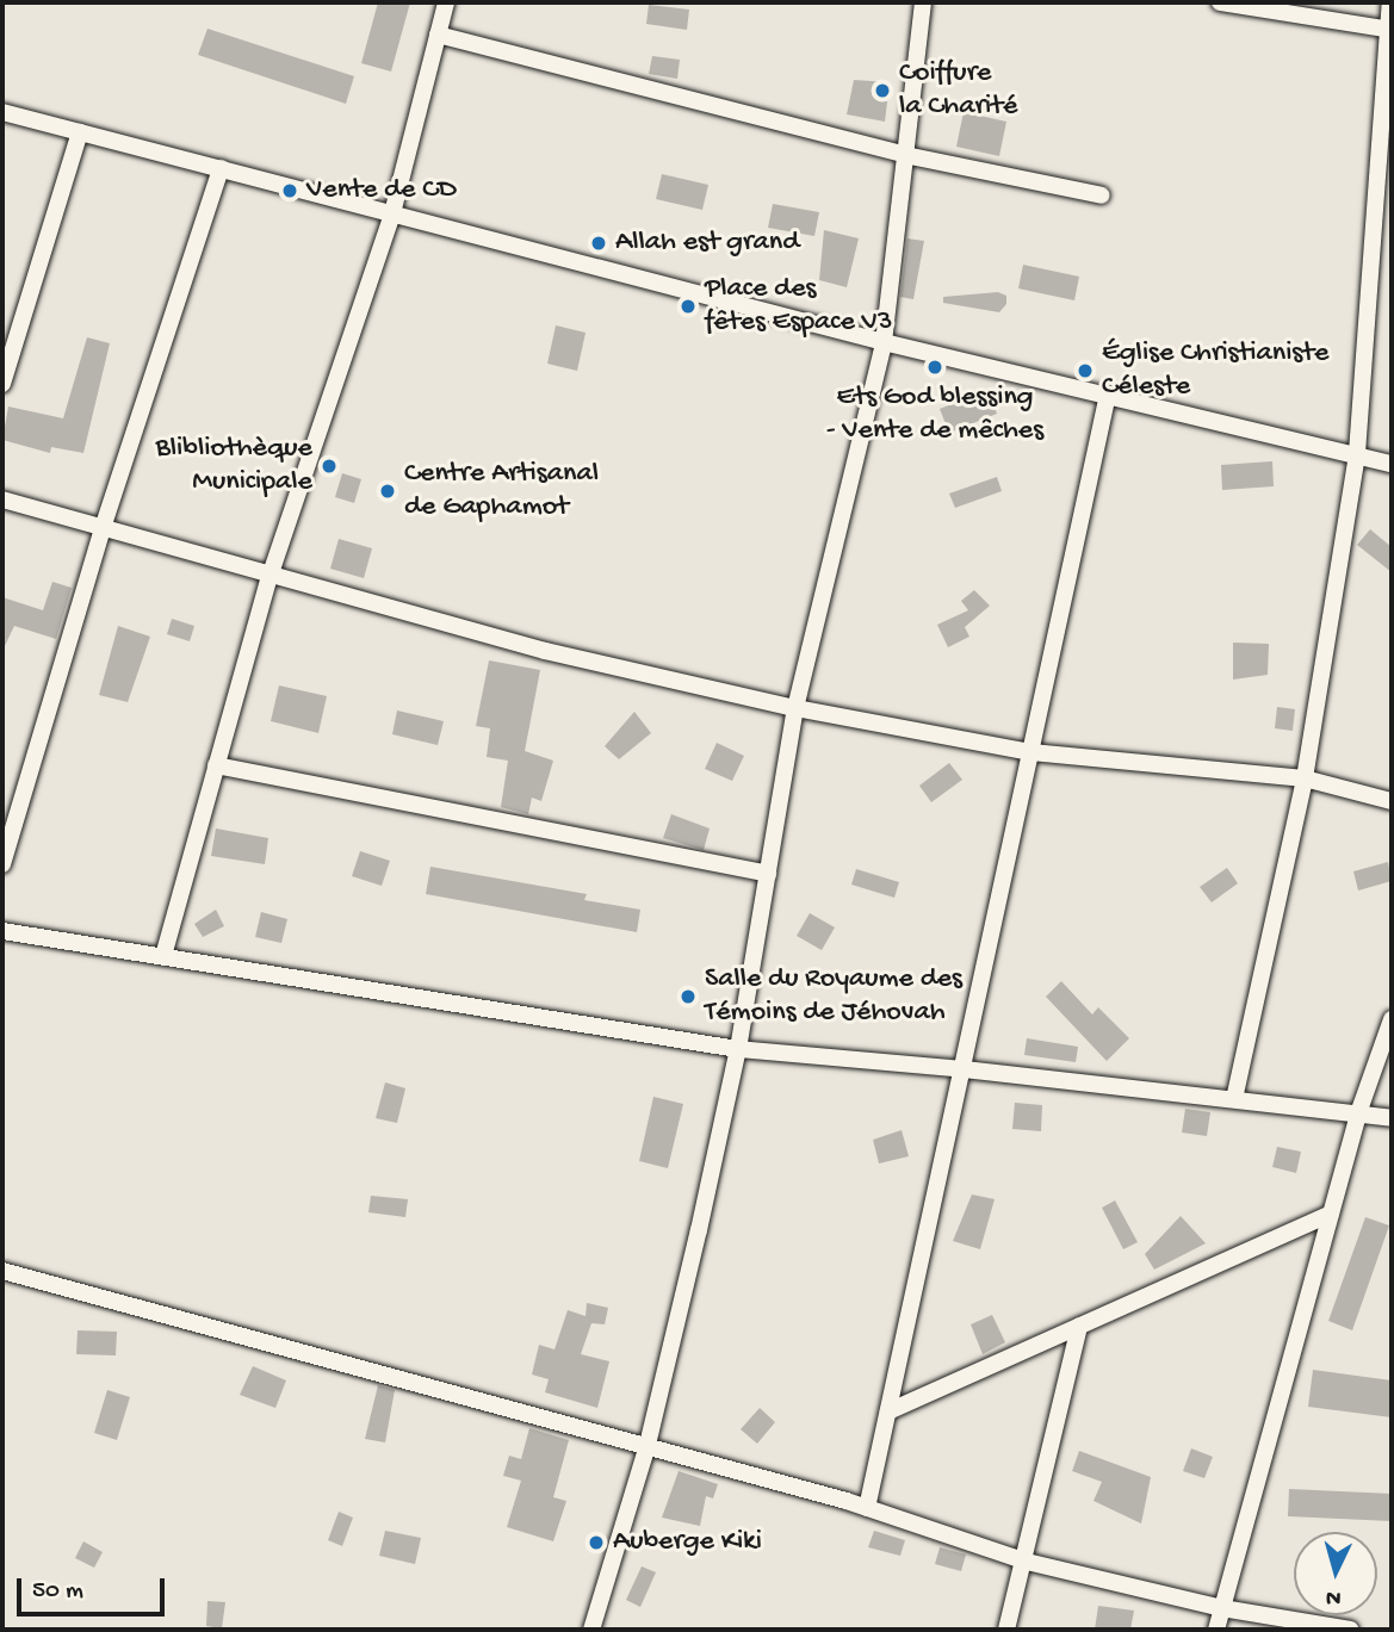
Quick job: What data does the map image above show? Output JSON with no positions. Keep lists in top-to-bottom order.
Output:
{
  "places": [
    "Coiffure la Charité",
    "Vente de CD",
    "Allah est grand",
    "Place des fêtes Espace V3",
    "Ets God blessing - Vente de mêches",
    "Église Christianiste Céleste",
    "Blibliothèque Municipale",
    "Centre Artisanal de Gaphamot",
    "Salle du Royaume des Témoins de Jéhovah",
    "Auberge Kiki"
  ],
  "scale_bar": "50 m",
  "north": "bottom"
}
